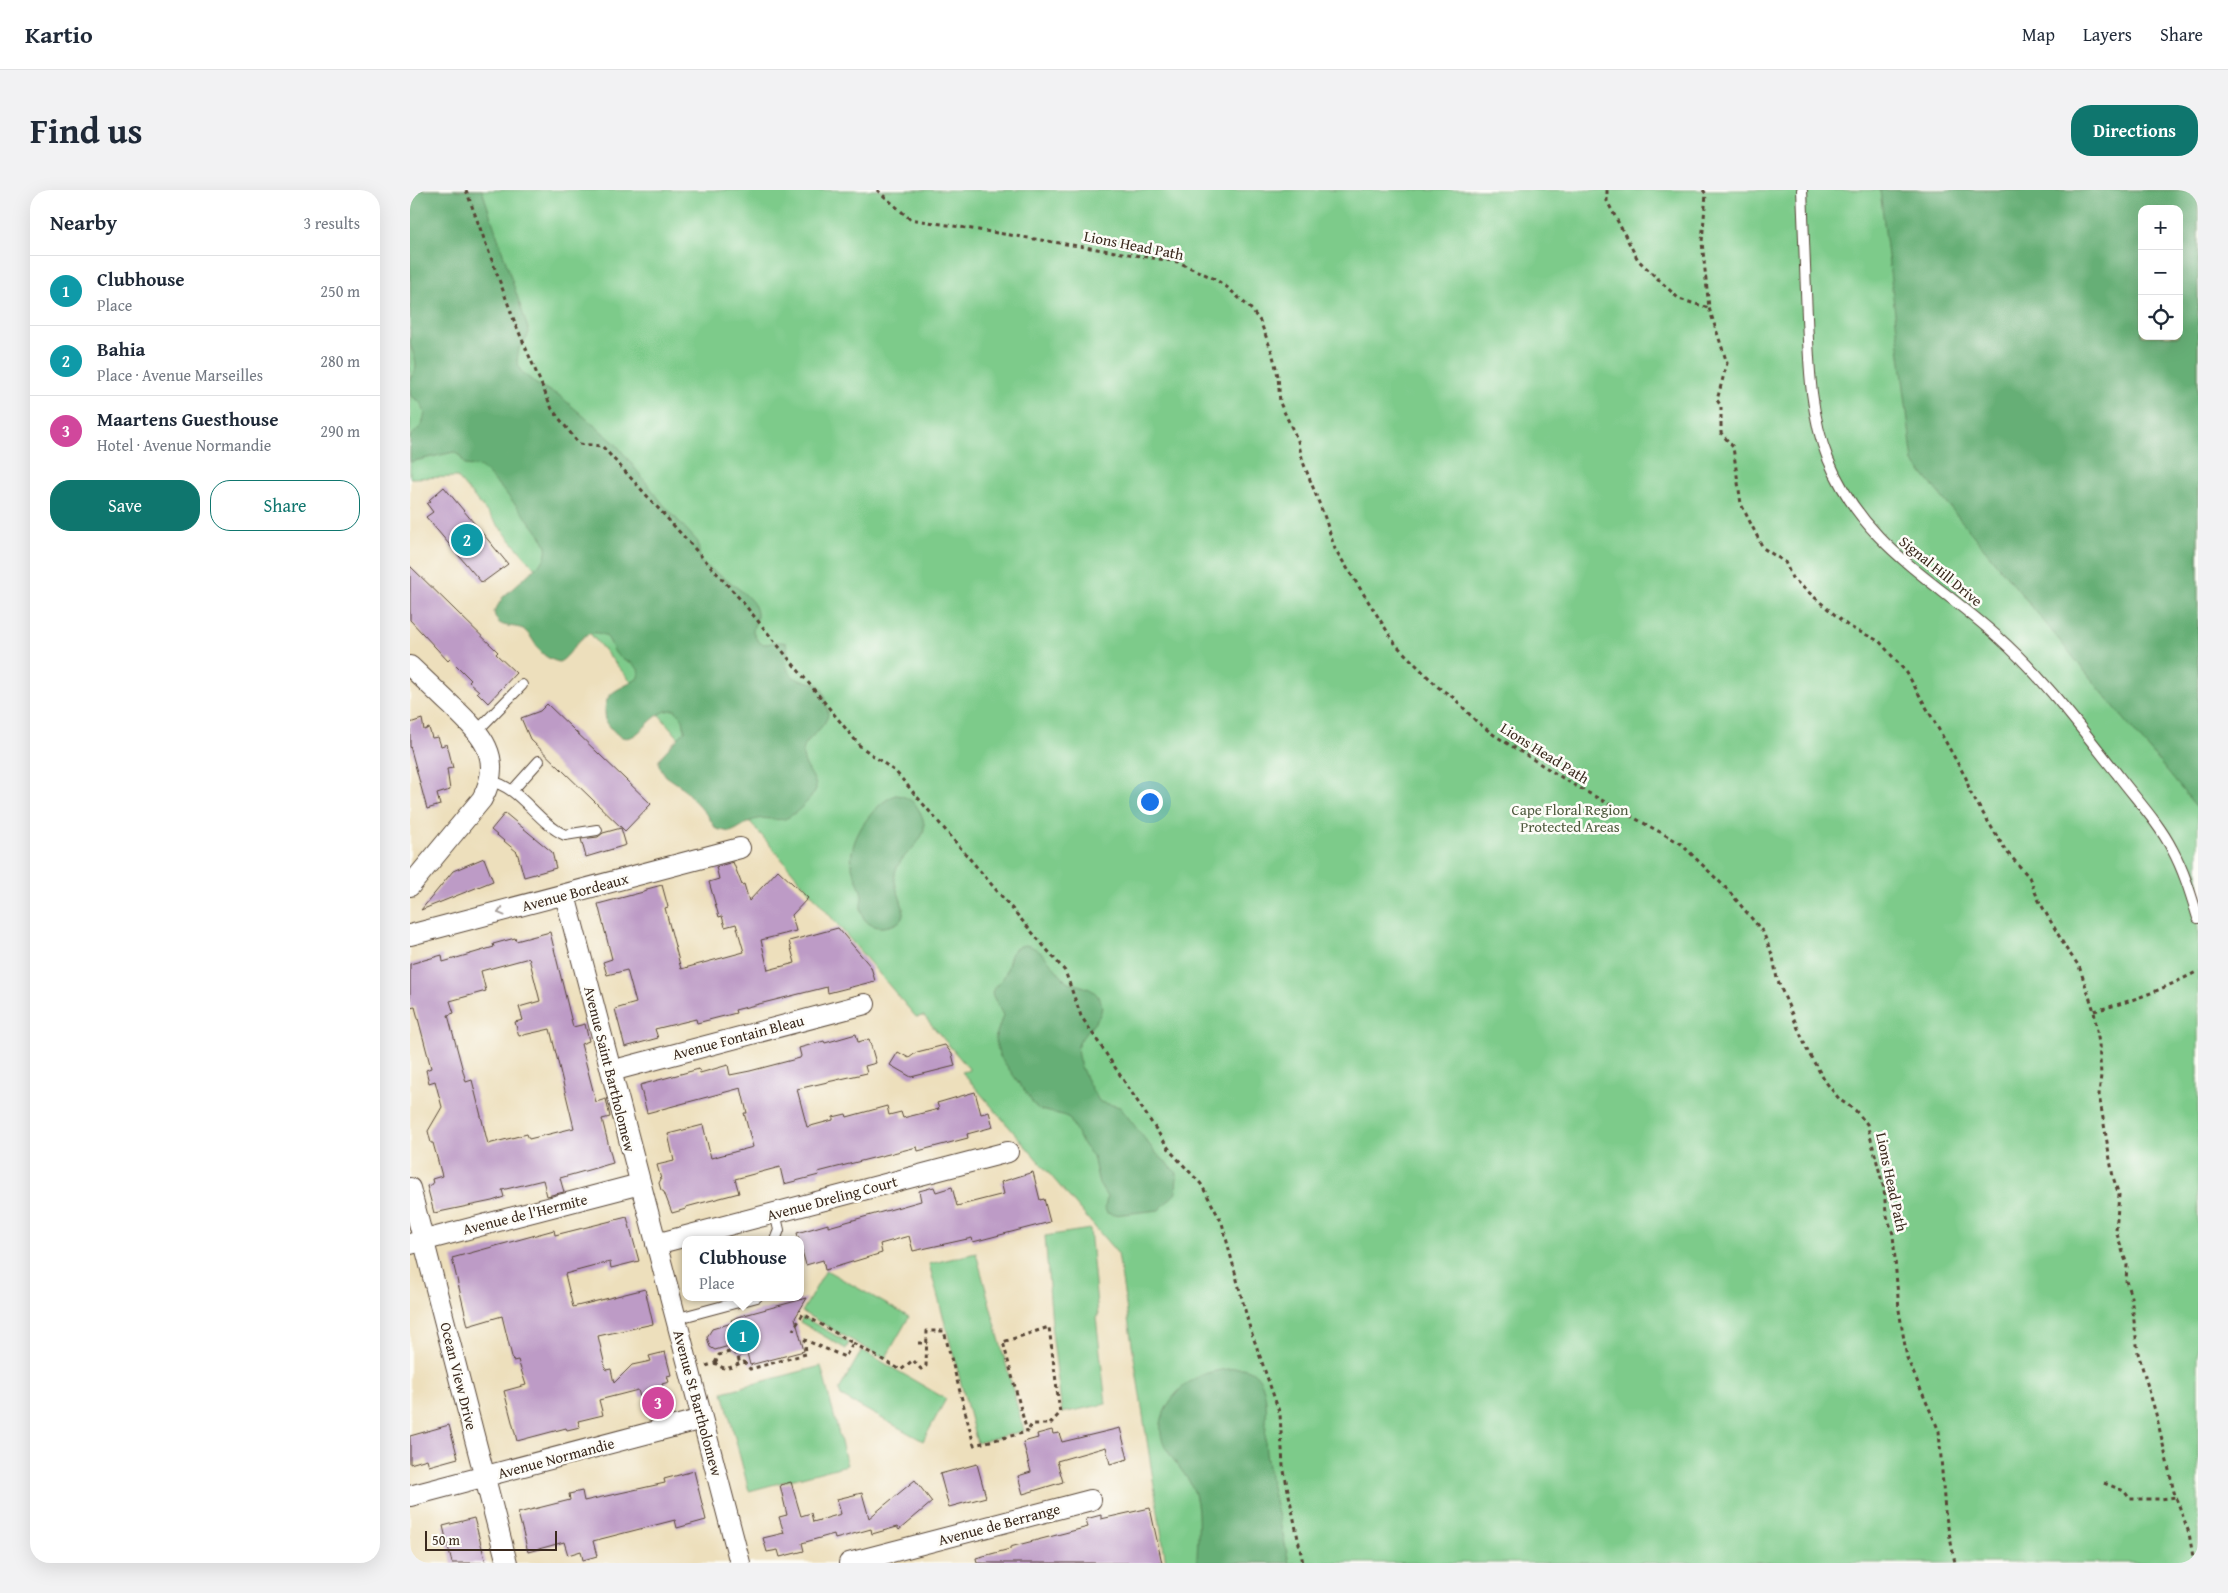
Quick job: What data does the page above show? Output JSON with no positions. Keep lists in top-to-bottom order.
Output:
{
  "streets": {
    "street": [
      "Avenue Bordeaux",
      "Avenue Fontain Bleau",
      "Avenue Saint Bartholomew",
      "Avenue Dreling Court",
      "Avenue de l'Hermite",
      "Ocean View Drive",
      "Avenue St Bartholomew",
      "Avenue Normandie",
      "Avenue de Berrange"
    ],
    "lane": ["Signal Hill Drive"],
    "path": ["Lions Head Path"]
  },
  "crossings": [
    ["Avenue Bordeaux", "Avenue Saint Bartholomew"],
    ["Avenue Fontain Bleau", "Avenue Saint Bartholomew"],
    ["Avenue Saint Bartholomew", "Avenue Dreling Court"],
    ["Avenue Saint Bartholomew", "Avenue de l'Hermite"],
    ["Avenue Saint Bartholomew", "Avenue St Bartholomew"],
    ["Avenue Dreling Court", "Avenue St Bartholomew"],
    ["Avenue de l'Hermite", "Ocean View Drive"],
    ["Ocean View Drive", "Avenue Normandie"],
    ["Avenue St Bartholomew", "Avenue Normandie"]
  ],
  "one_way": ["Avenue Bordeaux"],
  "parks": ["Cape Floral Region Protected Areas"],
  "scale_bar": "50 m",
  "page": {
    "header": "Kartio",
    "nav": ["Map", "Layers", "Share"],
    "title": "Find us",
    "buttons": [
      "Directions",
      ["Save", "Share"]
    ],
    "heading": ["Nearby", "3 results"],
    "map_buttons": ["+", "−"],
    "list": [
      {
        "mark": "1",
        "name": "Clubhouse",
        "note": "Place",
        "value": "250 m"
      },
      {
        "mark": "2",
        "name": "Bahia",
        "note": "Place · Avenue Marseilles",
        "value": "280 m"
      },
      {
        "mark": "3",
        "name": "Maartens Guesthouse",
        "note": "Hotel · Avenue Normandie",
        "value": "290 m"
      }
    ],
    "pins": ["2", "1", "3"],
    "popup": ["Clubhouse", "Place"],
    "scale": "50 m"
  }
}
